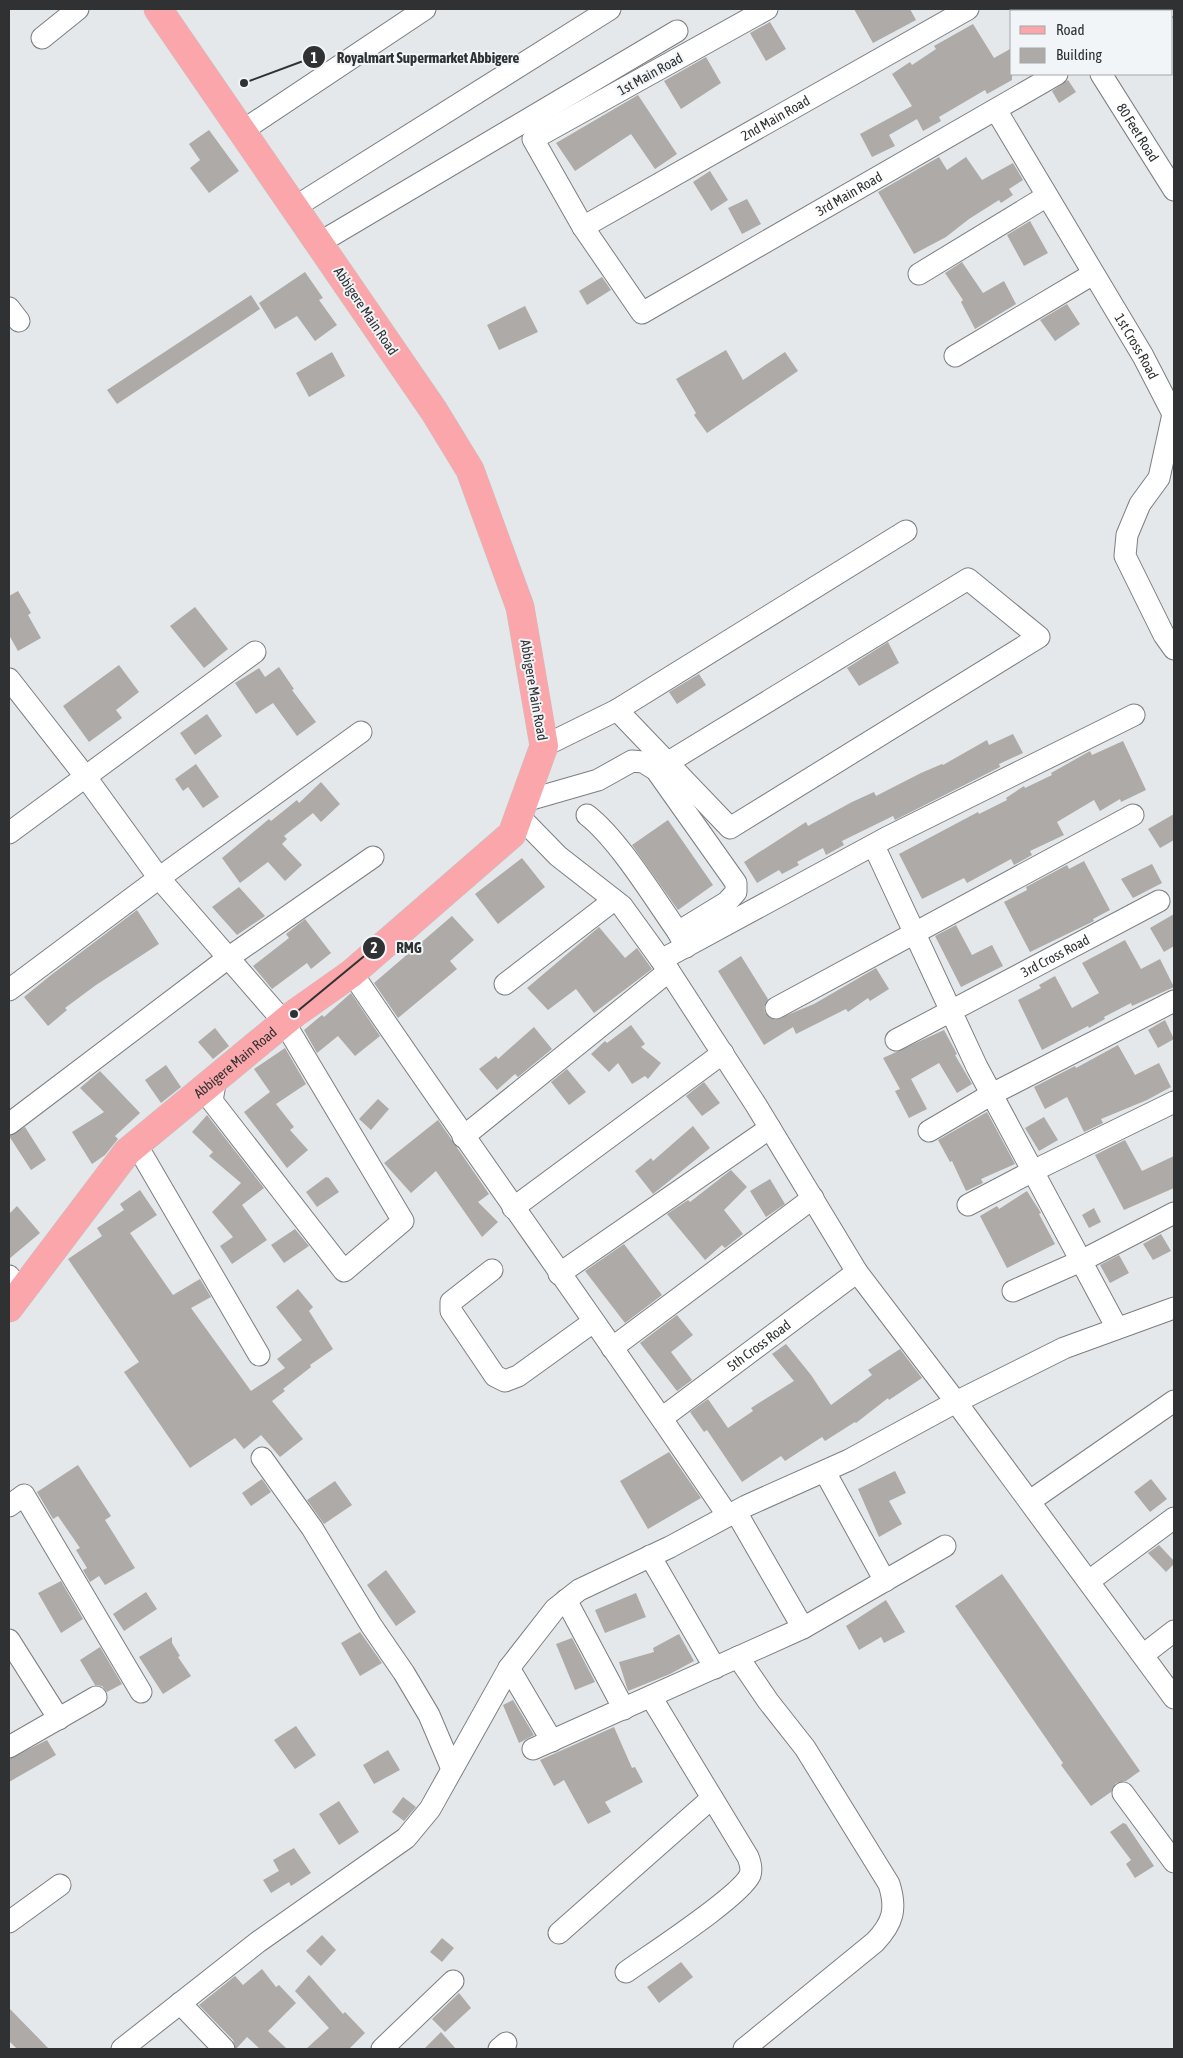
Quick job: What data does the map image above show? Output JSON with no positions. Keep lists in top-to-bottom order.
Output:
{
  "streets": {
    "main road": ["Abbigere Main Road"],
    "street": [
      "1st Main Road",
      "2nd Main Road",
      "80 Feet Road",
      "3rd Main Road",
      "1st Cross Road",
      "3rd Cross Road",
      "5th Cross Road"
    ]
  },
  "crossings": [
    ["1st Main Road", "2nd Main Road"],
    ["1st Main Road", "3rd Main Road"],
    ["2nd Main Road", "3rd Main Road"],
    ["3rd Main Road", "1st Cross Road"]
  ],
  "places": ["Royalmart Supermarket Abbigere", "RMG"],
  "legend": ["Road", "Building"]
}
